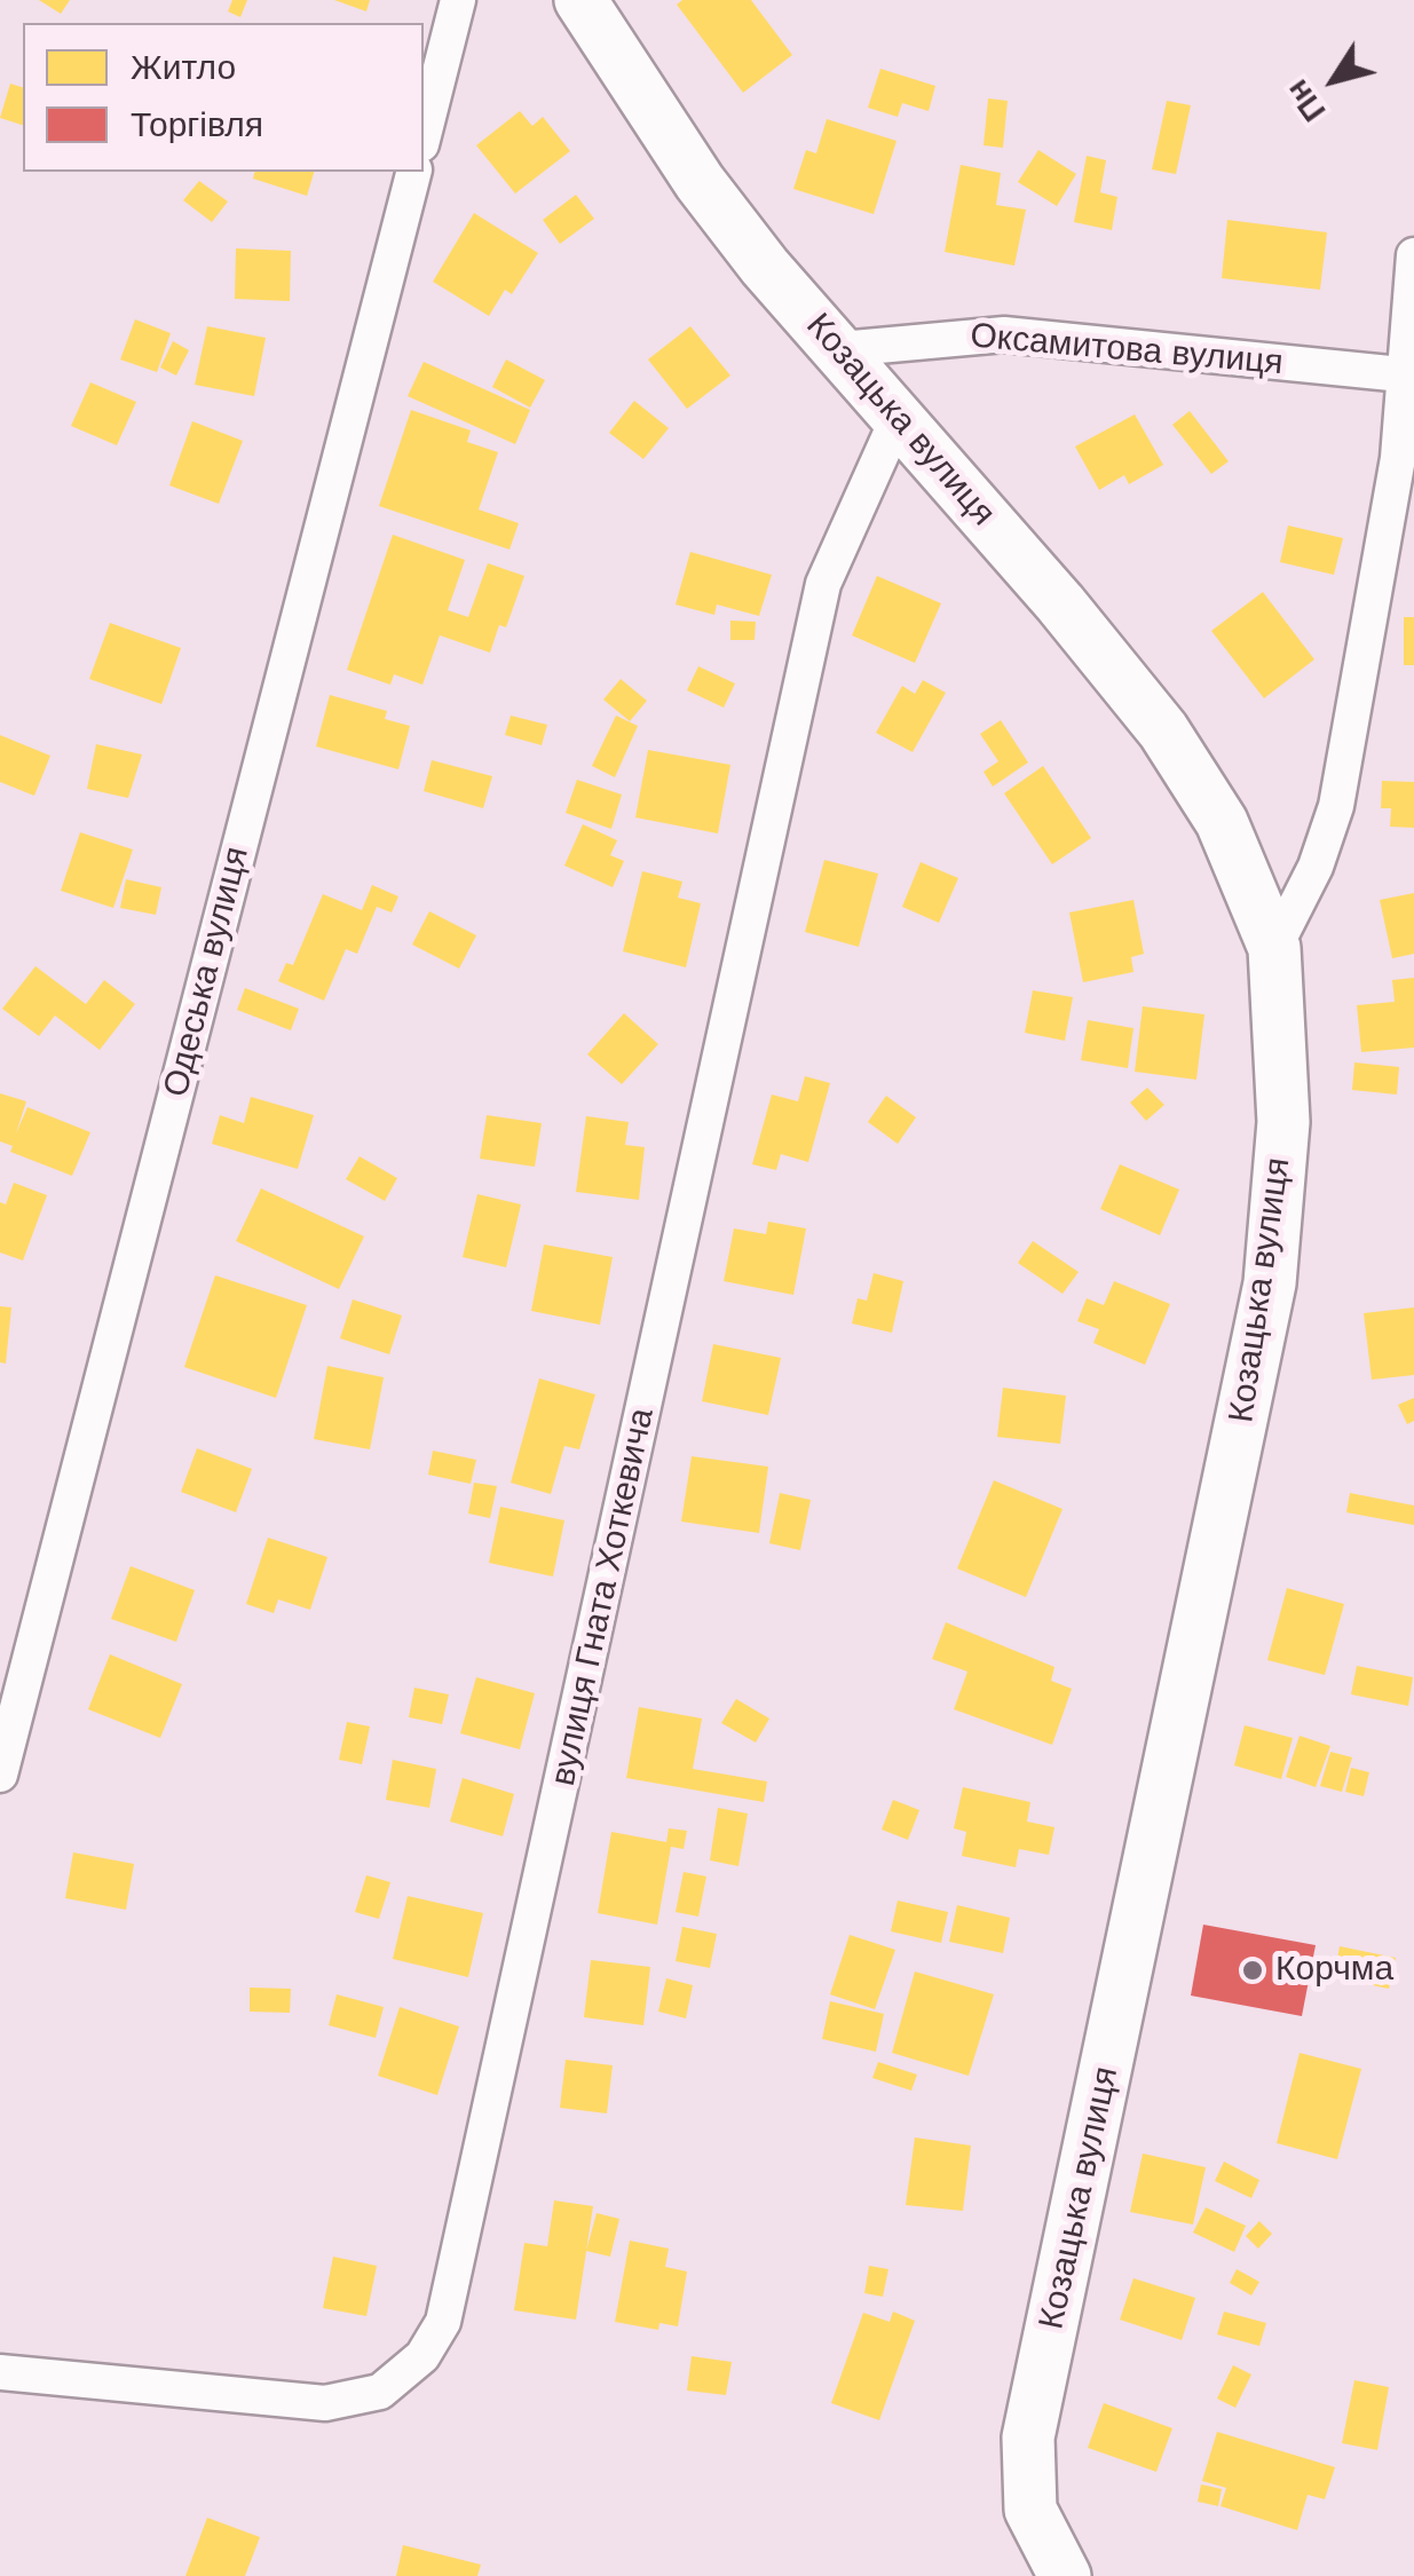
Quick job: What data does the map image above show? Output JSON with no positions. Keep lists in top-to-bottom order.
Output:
{
  "streets": {
    "main road": ["Козацька вулиця"],
    "street": ["Оксамитова вулиця", "Одеська вулиця", "вулиця Гната Хоткевича"]
  },
  "crossings": [
    ["Оксамитова вулиця", "Козацька вулиця"],
    ["Козацька вулиця", "вулиця Гната Хоткевича"]
  ],
  "places": ["Корчма"],
  "legend": ["Житло", "Торгівля"],
  "north": "bottom left"
}
